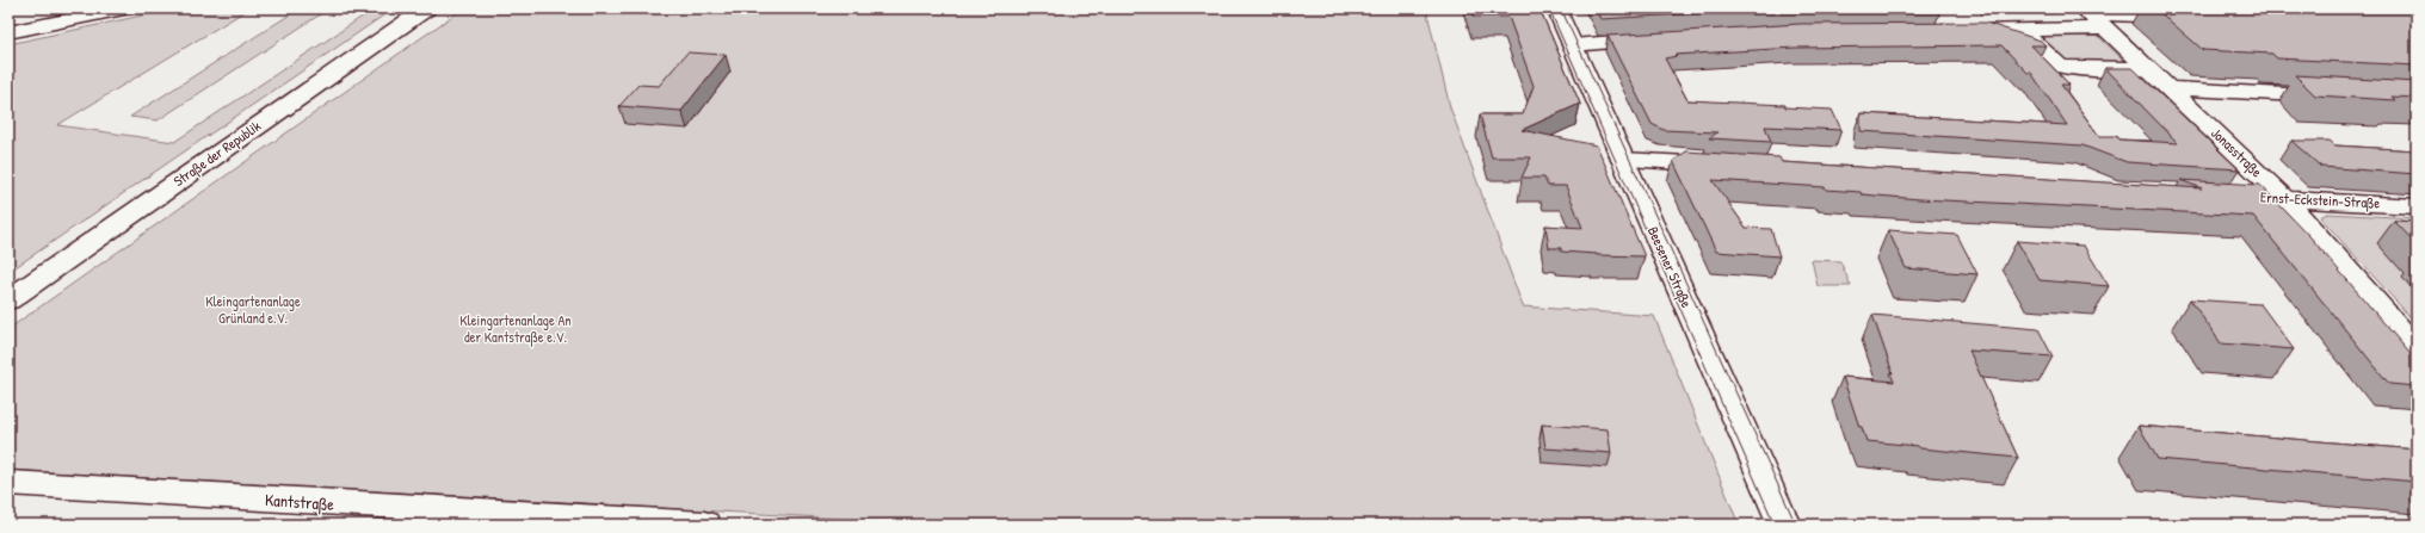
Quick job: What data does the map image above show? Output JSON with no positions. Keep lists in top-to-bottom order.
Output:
{
  "streets": {
    "street": [
      "Jonasstraße",
      "Straße der Republik",
      "Ernst-Eckstein-Straße",
      "Beesener Straße",
      "Kantstraße"
    ]
  },
  "crossings": [
    ["Jonasstraße", "Ernst-Eckstein-Straße"]
  ],
  "parks": ["Kleingartenanlage Grünland e.V.", "Kleingartenanlage An der Kantstraße e.V."]
}
